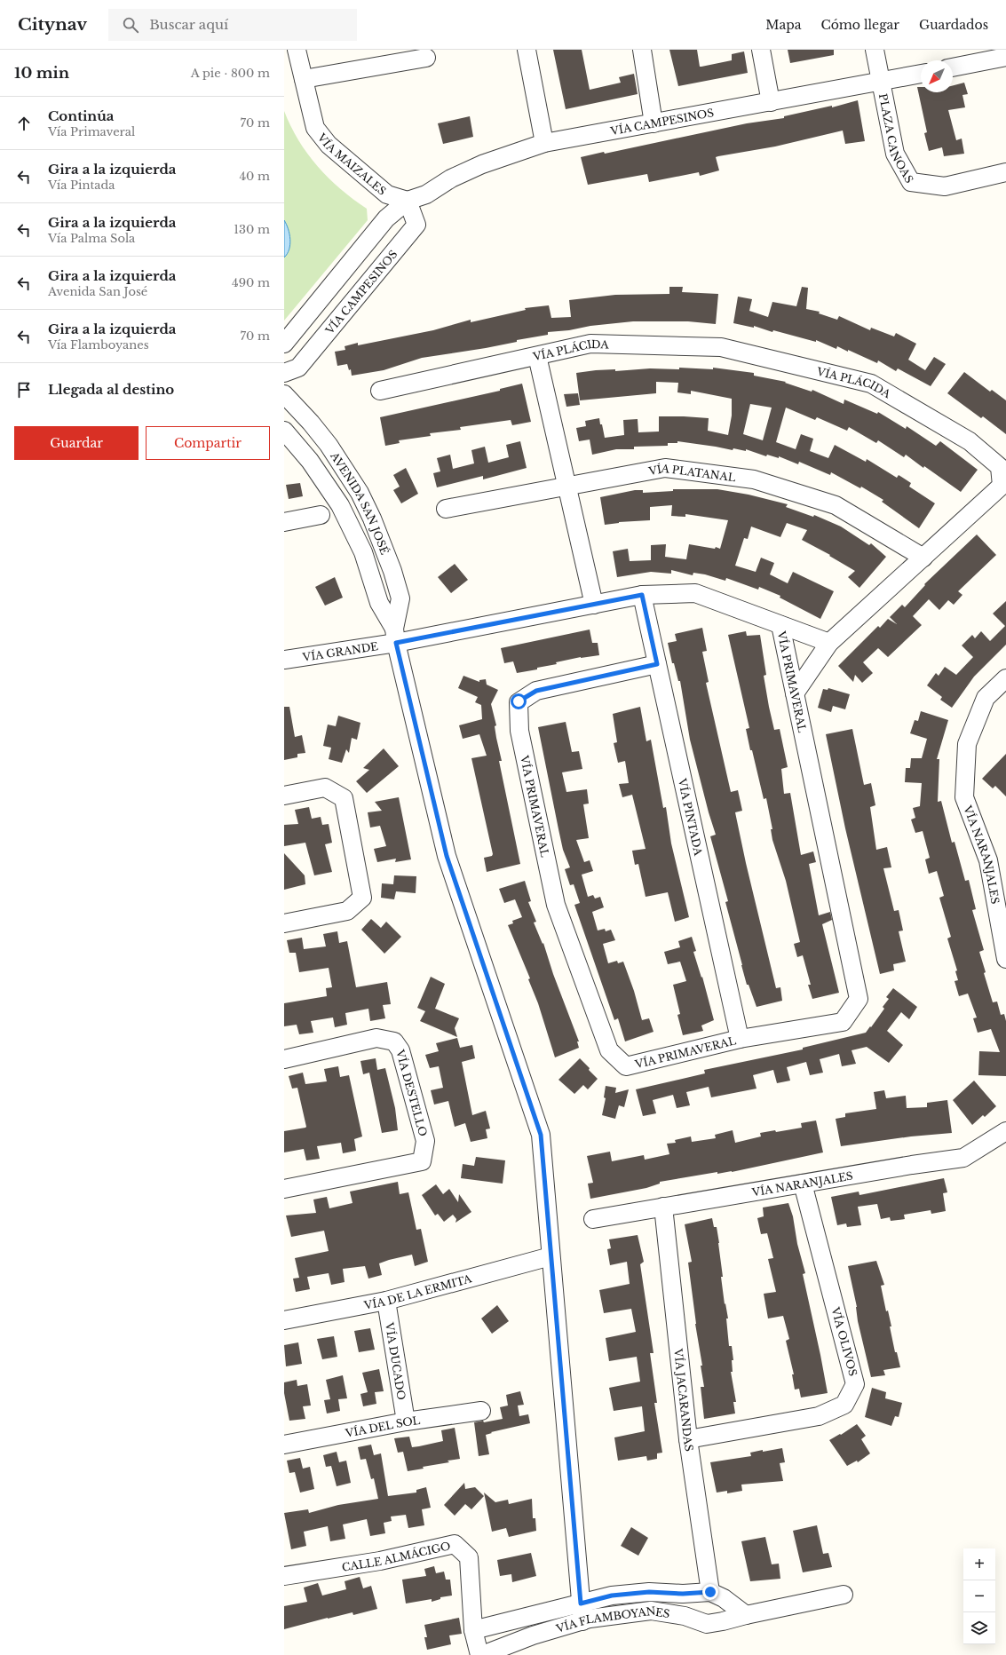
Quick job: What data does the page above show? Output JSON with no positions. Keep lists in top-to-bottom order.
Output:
{
  "streets": {
    "street": [
      "VÍA CAMPESINOS",
      "PLAZA CANOAS",
      "VÍA MAIZALES",
      "VÍA PLÁCIDA",
      "VÍA PLATANAL",
      "AVENIDA SAN JOSÉ",
      "VÍA GRANDE",
      "VÍA PRIMAVERAL",
      "VÍA PINTADA",
      "VÍA NARANJALES",
      "VÍA DESTELLO",
      "VÍA DE LA ERMITA",
      "VÍA OLIVOS",
      "VÍA DUCADO",
      "VÍA JACARANDAS",
      "VÍA DEL SOL",
      "CALLE ALMÁCIGO",
      "VÍA FLAMBOYANES"
    ]
  },
  "crossings": [
    ["VÍA CAMPESINOS", "PLAZA CANOAS"],
    ["VÍA CAMPESINOS", "VÍA MAIZALES"],
    ["VÍA PLÁCIDA", "VÍA PLATANAL"],
    ["VÍA PLÁCIDA", "VÍA GRANDE"],
    ["VÍA PLÁCIDA", "VÍA PRIMAVERAL"],
    ["AVENIDA SAN JOSÉ", "VÍA GRANDE"],
    ["AVENIDA SAN JOSÉ", "VÍA DE LA ERMITA"],
    ["AVENIDA SAN JOSÉ", "VÍA FLAMBOYANES"],
    ["VÍA GRANDE", "VÍA PRIMAVERAL"],
    ["VÍA GRANDE", "VÍA PINTADA"],
    ["VÍA PRIMAVERAL", "VÍA PINTADA"],
    ["VÍA NARANJALES", "VÍA OLIVOS"],
    ["VÍA NARANJALES", "VÍA JACARANDAS"],
    ["VÍA DE LA ERMITA", "VÍA DUCADO"],
    ["VÍA OLIVOS", "VÍA JACARANDAS"],
    ["VÍA DUCADO", "VÍA DEL SOL"],
    ["VÍA JACARANDAS", "VÍA FLAMBOYANES"],
    ["CALLE ALMÁCIGO", "VÍA FLAMBOYANES"]
  ],
  "north": "bottom left",
  "page": {
    "header": "Citynav",
    "search": "Buscar aquí",
    "nav": ["Mapa", "Cómo llegar", "Guardados"],
    "heading": ["10 min", "A pie · 800 m"],
    "list": [
      ["Continúa", "Vía Primaveral", "70 m"],
      ["Gira a la izquierda", "Vía Pintada", "40 m"],
      ["Gira a la izquierda", "Vía Palma Sola", "130 m"],
      ["Gira a la izquierda", "Avenida San José", "490 m"],
      ["Gira a la izquierda", "Vía Flamboyanes", "70 m"],
      "Llegada al destino"
    ],
    "buttons": ["Guardar", "Compartir"],
    "map_buttons": ["+", "−"]
  }
}
